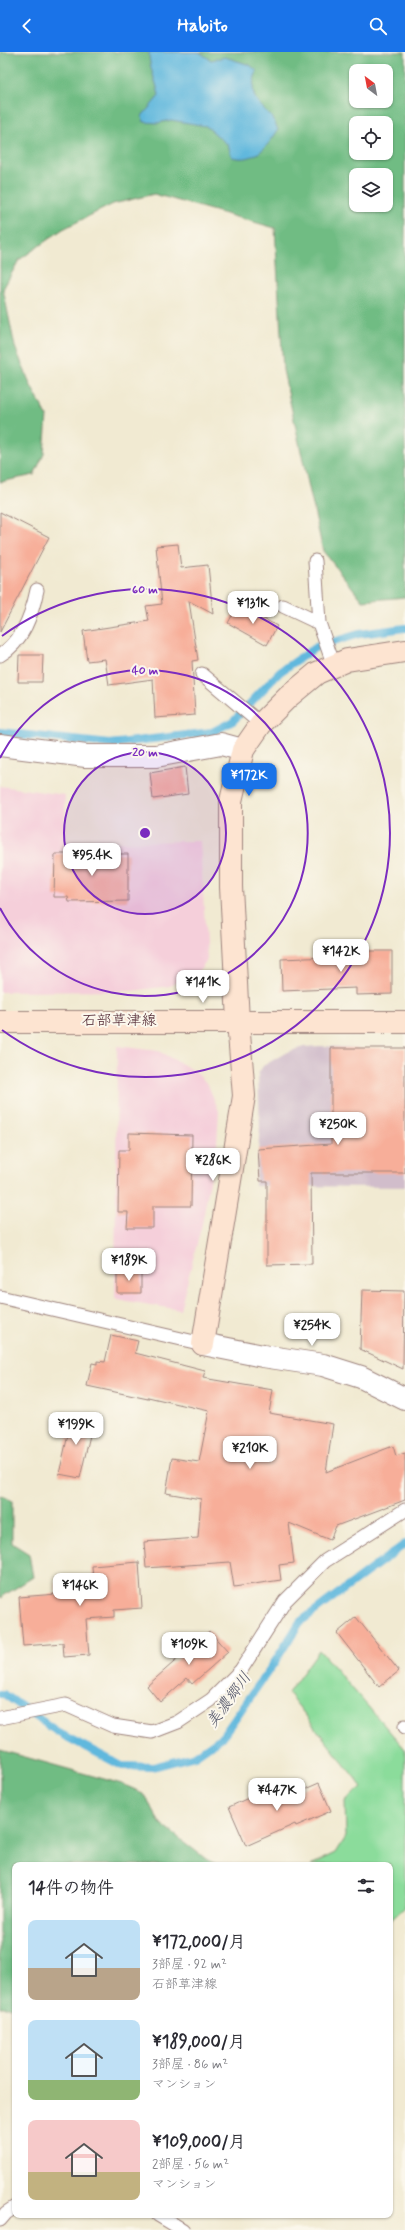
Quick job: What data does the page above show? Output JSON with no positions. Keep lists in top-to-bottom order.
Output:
{
  "streets": {
    "street": ["石部草津線"]
  },
  "water": ["美濃郷川"],
  "north": "top left",
  "page": {
    "header": "Habito",
    "price": [
      "¥131K",
      "¥172K",
      "¥95.4K",
      "¥142K",
      "¥141K",
      "¥250K",
      "¥286K",
      "¥189K",
      "¥254K",
      "¥199K",
      "¥210K",
      "¥146K",
      "¥109K",
      "¥447K"
    ],
    "heading": "14件の物件",
    "list": [
      {
        "name": "¥172,000/月",
        "note": "3部屋 · 92 m² · 石部草津線"
      },
      {
        "name": "¥189,000/月",
        "note": "3部屋 · 86 m² · マンション"
      },
      {
        "name": "¥109,000/月",
        "note": "2部屋 · 56 m² · マンション"
      }
    ]
  },
  "rings": ["60 m", "40 m", "20 m"]
}
